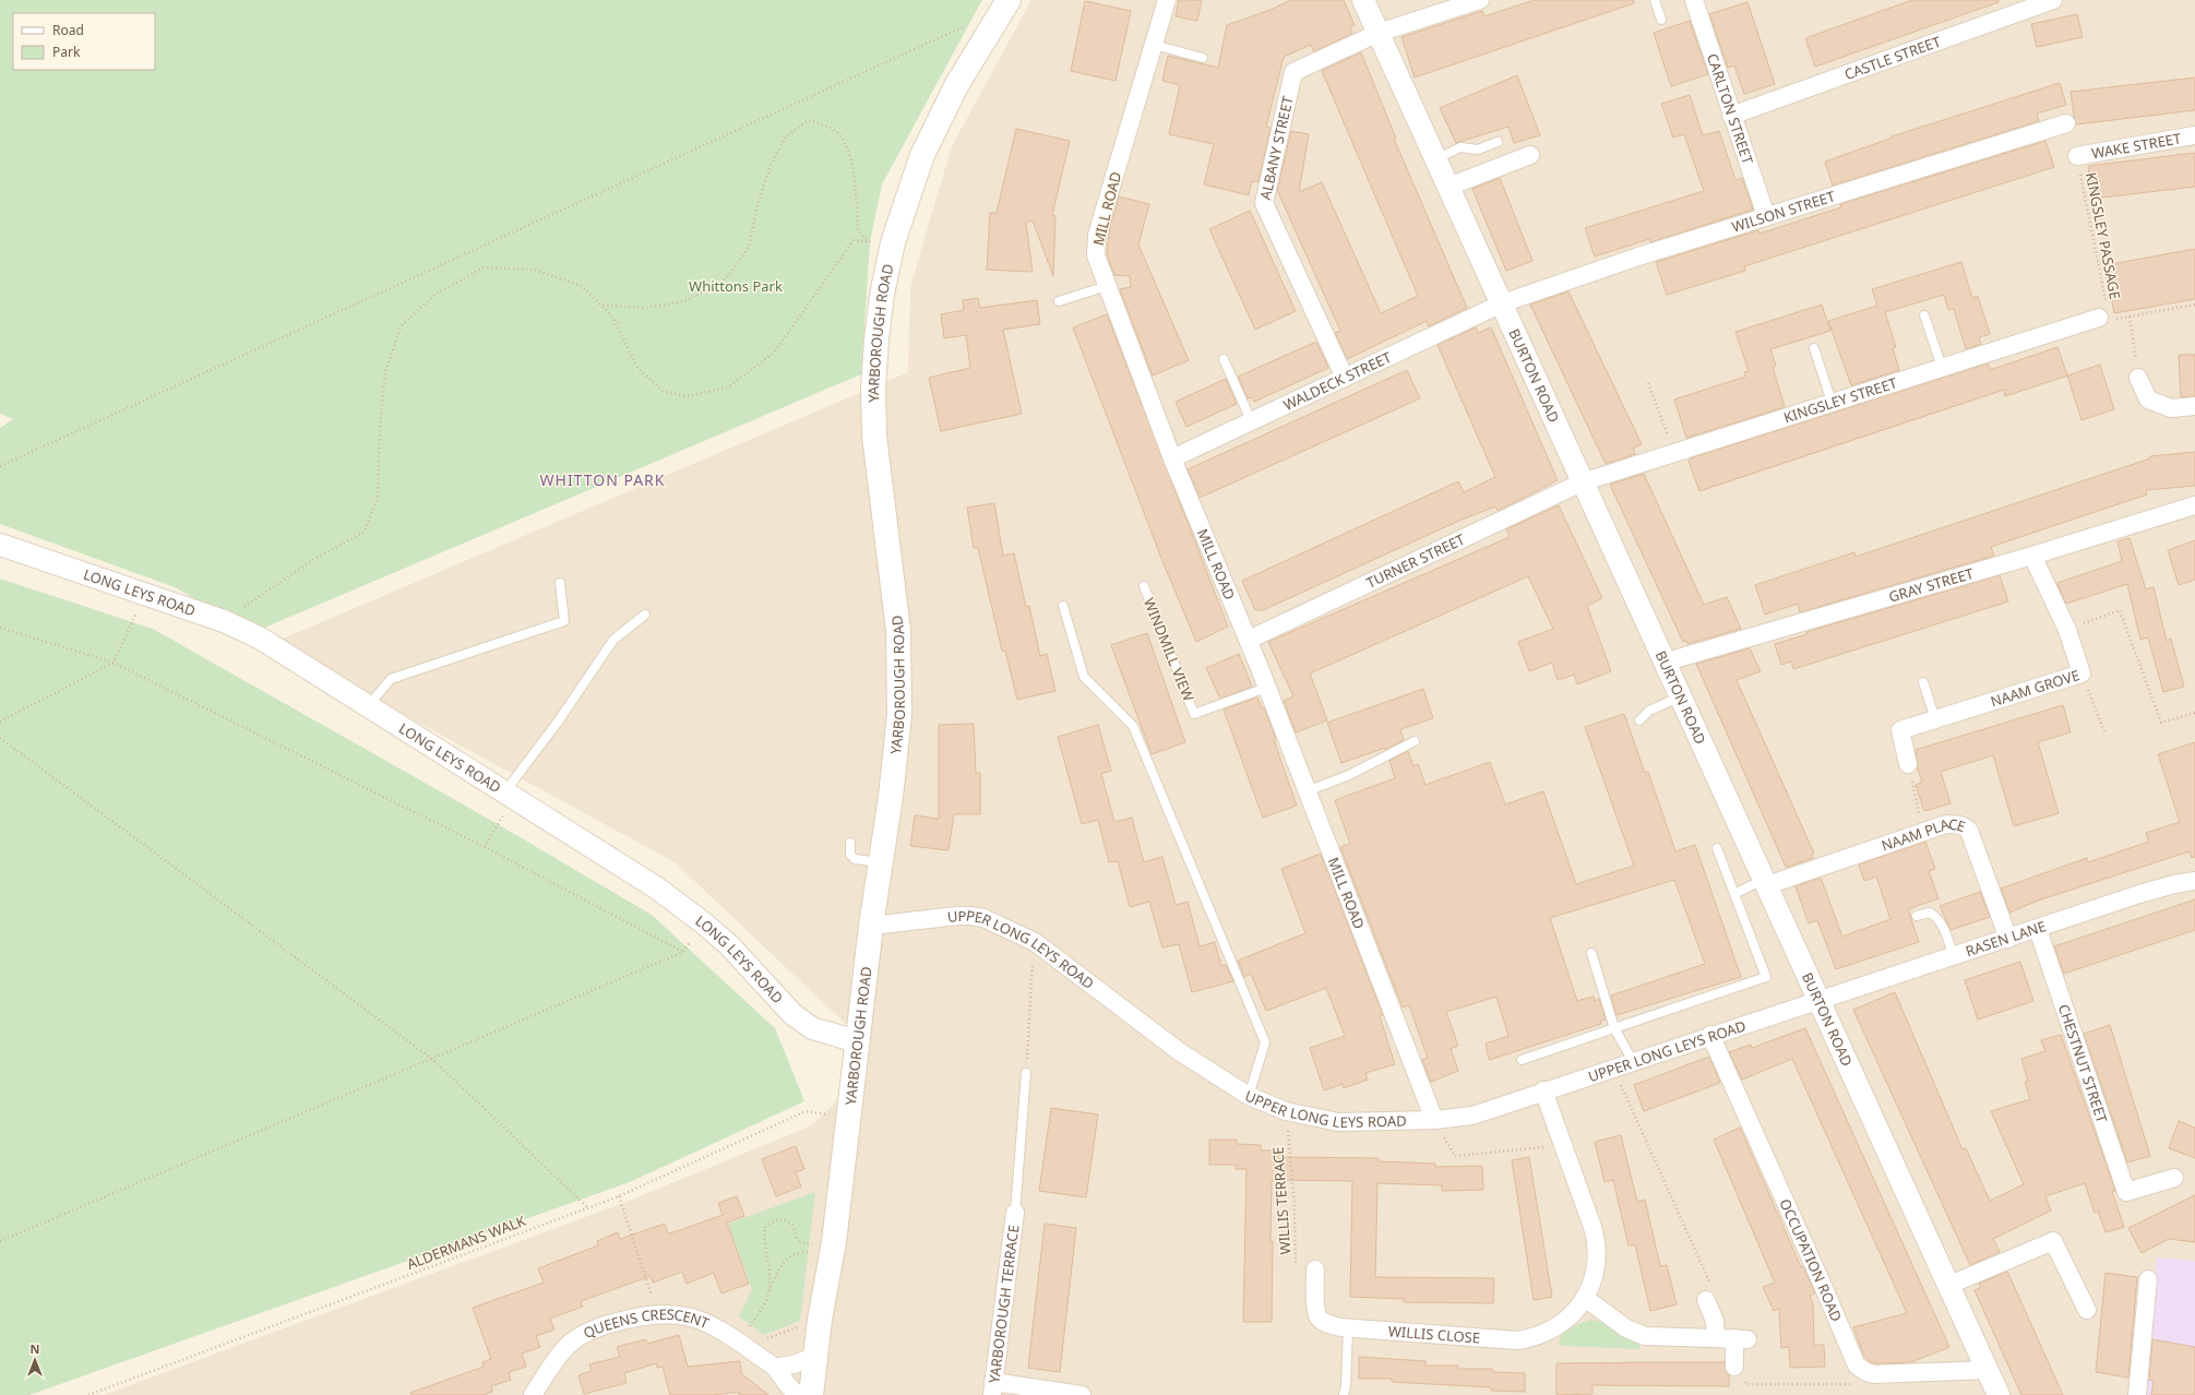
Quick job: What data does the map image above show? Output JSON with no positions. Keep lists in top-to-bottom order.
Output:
{
  "streets": {
    "main road": ["YARBOROUGH ROAD"],
    "street": [
      "CASTLE STREET",
      "CARLTON STREET",
      "WAKE STREET",
      "ALBANY STREET",
      "MILL ROAD",
      "WILSON STREET",
      "BURTON ROAD",
      "WALDECK STREET",
      "KINGSLEY STREET",
      "TURNER STREET",
      "GRAY STREET",
      "LONG LEYS ROAD",
      "NAAM GROVE",
      "NAAM PLACE",
      "RASEN LANE",
      "UPPER LONG LEYS ROAD",
      "CHESTNUT STREET",
      "OCCUPATION ROAD",
      "YARBOROUGH TERRACE",
      "QUEENS CRESCENT",
      "WILLIS CLOSE"
    ],
    "lane": ["WINDMILL VIEW"],
    "path": ["KINGSLEY PASSAGE", "WILLIS TERRACE", "ALDERMANS WALK"]
  },
  "crossings": [
    ["CASTLE STREET", "CARLTON STREET"],
    ["CARLTON STREET", "WILSON STREET"],
    ["WAKE STREET", "KINGSLEY PASSAGE"],
    ["ALBANY STREET", "BURTON ROAD"],
    ["ALBANY STREET", "WALDECK STREET"],
    ["MILL ROAD", "WALDECK STREET"],
    ["MILL ROAD", "TURNER STREET"],
    ["MILL ROAD", "WINDMILL VIEW"],
    ["MILL ROAD", "UPPER LONG LEYS ROAD"],
    ["WILSON STREET", "BURTON ROAD"],
    ["WILSON STREET", "WALDECK STREET"],
    ["KINGSLEY PASSAGE", "KINGSLEY STREET"],
    ["YARBOROUGH ROAD", "LONG LEYS ROAD"],
    ["YARBOROUGH ROAD", "UPPER LONG LEYS ROAD"],
    ["YARBOROUGH ROAD", "ALDERMANS WALK"],
    ["BURTON ROAD", "WALDECK STREET"],
    ["BURTON ROAD", "KINGSLEY STREET"],
    ["BURTON ROAD", "TURNER STREET"],
    ["BURTON ROAD", "GRAY STREET"],
    ["BURTON ROAD", "NAAM PLACE"],
    ["BURTON ROAD", "RASEN LANE"],
    ["BURTON ROAD", "UPPER LONG LEYS ROAD"],
    ["BURTON ROAD", "OCCUPATION ROAD"],
    ["KINGSLEY STREET", "TURNER STREET"],
    ["GRAY STREET", "NAAM GROVE"],
    ["NAAM PLACE", "RASEN LANE"],
    ["RASEN LANE", "UPPER LONG LEYS ROAD"],
    ["RASEN LANE", "CHESTNUT STREET"],
    ["UPPER LONG LEYS ROAD", "WILLIS TERRACE"],
    ["UPPER LONG LEYS ROAD", "OCCUPATION ROAD"],
    ["UPPER LONG LEYS ROAD", "WILLIS CLOSE"],
    ["WILLIS TERRACE", "WILLIS CLOSE"]
  ],
  "districts": ["WHITTON PARK"],
  "parks": ["Whittons Park"],
  "legend": ["Road", "Park"],
  "north": "top"
}
